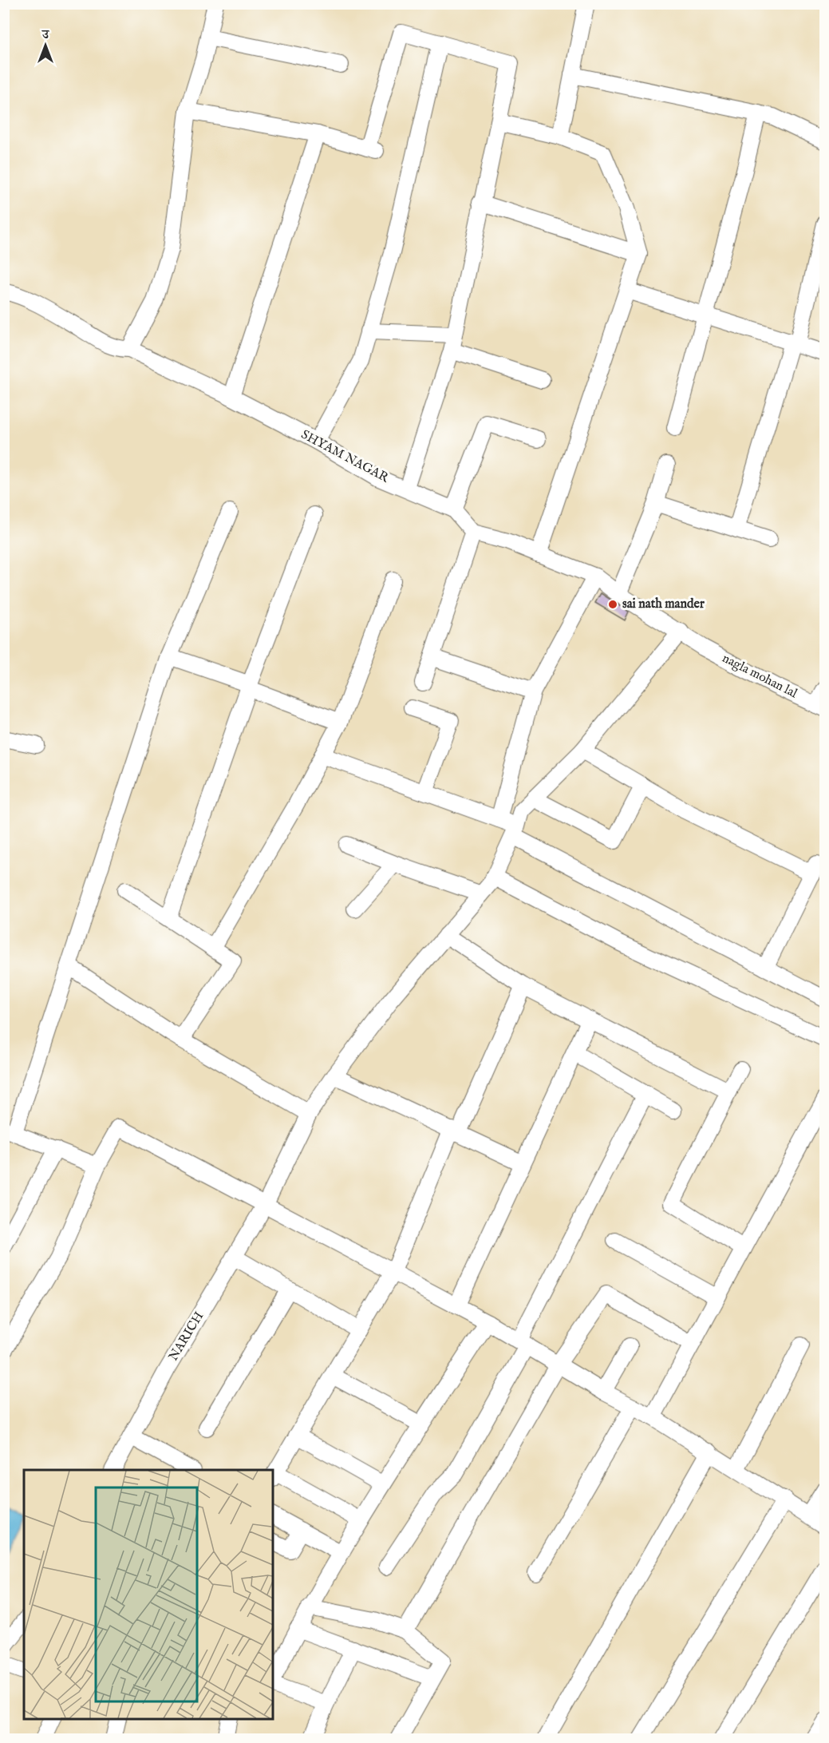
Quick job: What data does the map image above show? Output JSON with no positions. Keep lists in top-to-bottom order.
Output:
{
  "streets": {
    "street": ["SHYAM NAGAR", "nagla mohan lal", "NARICH"]
  },
  "crossings": [
    ["nagla mohan lal", "NARICH"]
  ],
  "places": ["sai nath mander"],
  "north": "top"
}
